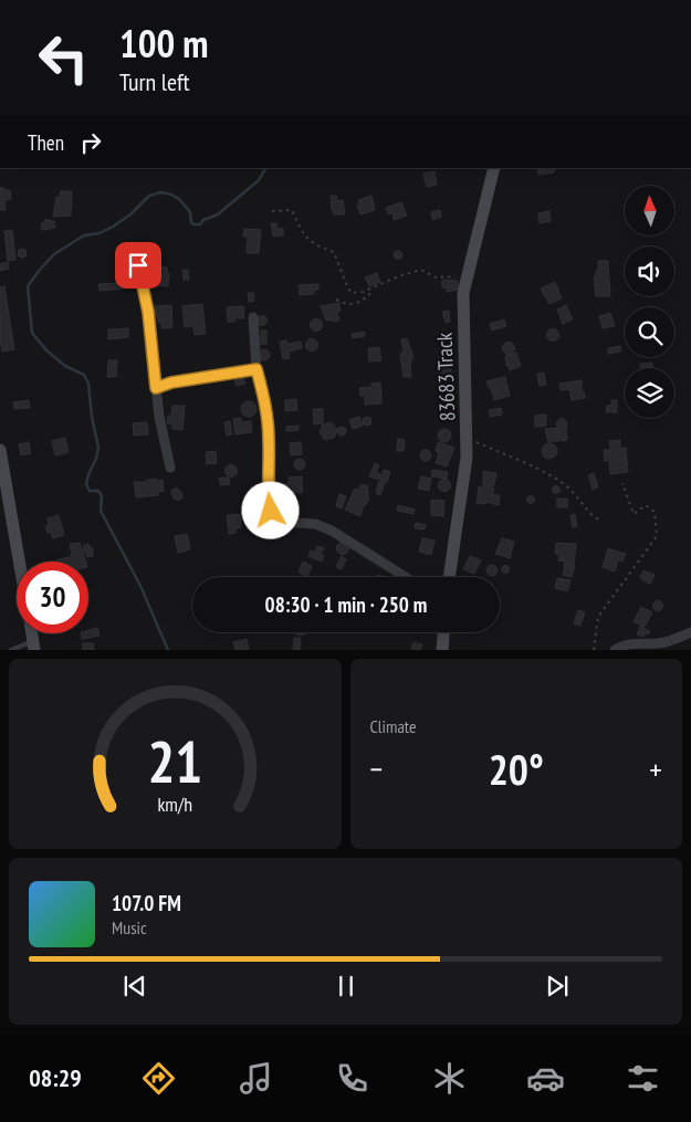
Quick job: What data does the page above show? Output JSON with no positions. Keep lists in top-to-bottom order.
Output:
{
  "streets": {
    "street": ["83683 Track"]
  },
  "north": "top",
  "page": {
    "turn": ["100 m", "Turn left"],
    "then": "Then",
    "limit": "30",
    "trip": "08:30 · 1 min · 250 m",
    "tile": "Climate",
    "heat": ["−", "20°", "+"],
    "song": ["107.0 FM", "Music"],
    "tabs": "08:29",
    "gauge": ["21", "km/h"]
  }
}
